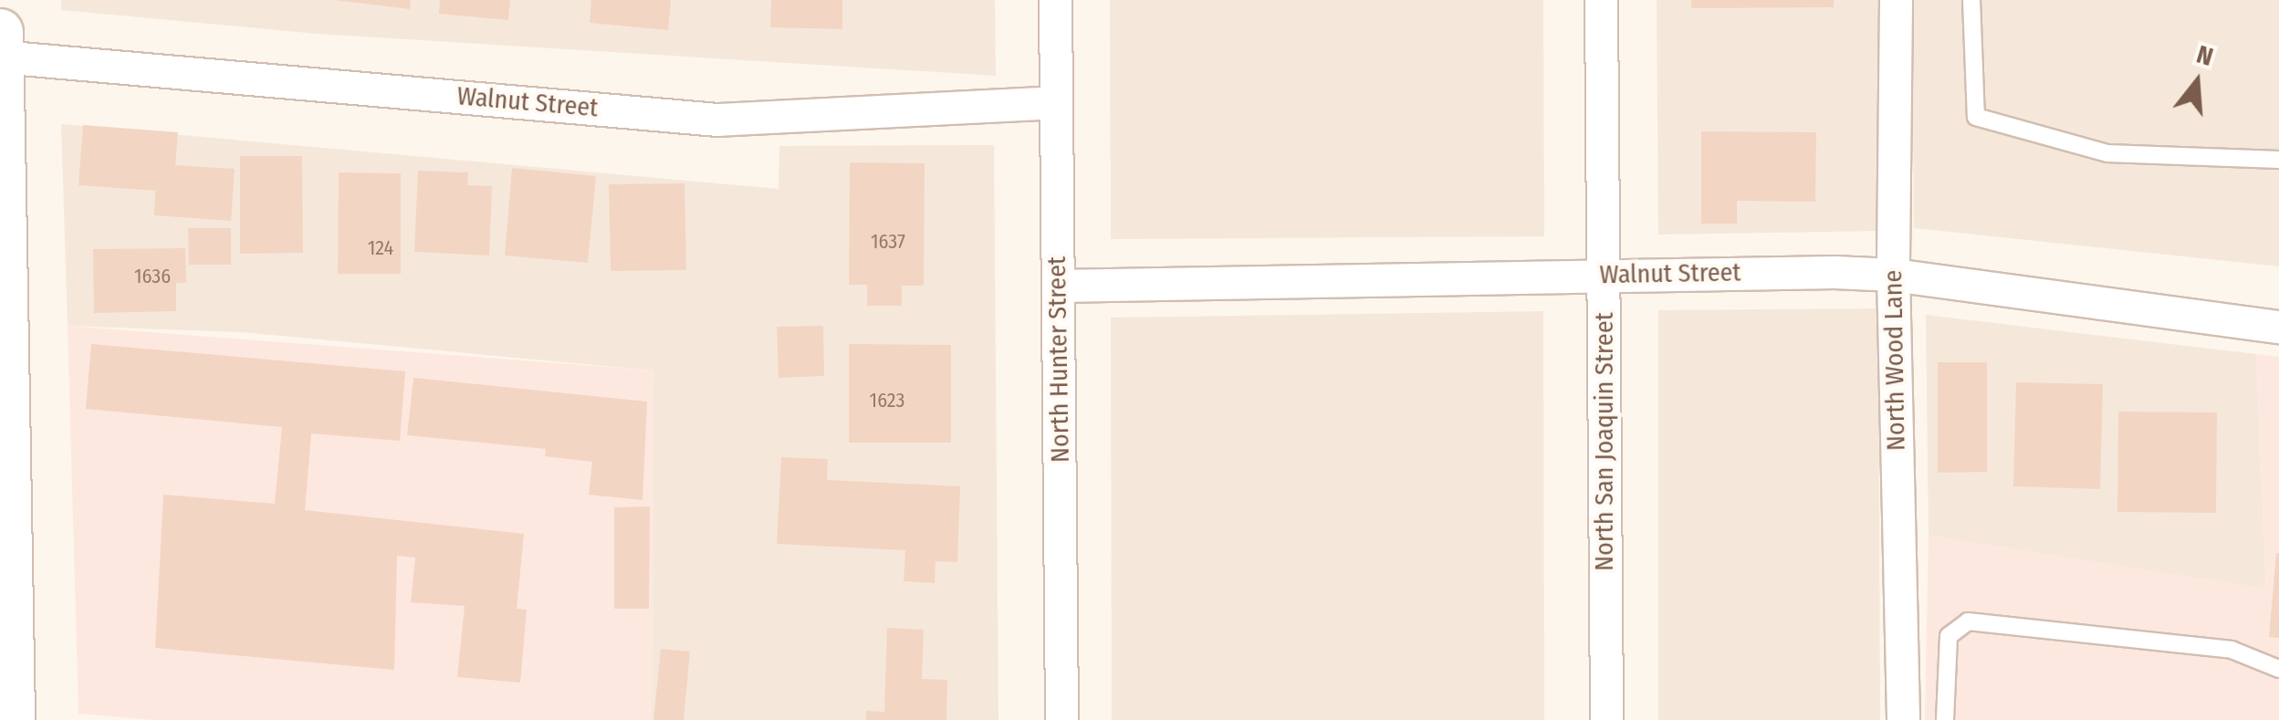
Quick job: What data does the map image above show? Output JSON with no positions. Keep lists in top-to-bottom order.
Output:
{
  "streets": {
    "street": [
      "Walnut Street",
      "North Hunter Street",
      "North Wood Lane",
      "North San Joaquin Street"
    ]
  },
  "crossings": [
    ["Walnut Street", "North Hunter Street"],
    ["Walnut Street", "North Wood Lane"],
    ["Walnut Street", "North San Joaquin Street"]
  ],
  "house_numbers": [
    "1637",
    "124",
    "1636",
    "1623"
  ],
  "north": "top"
}
